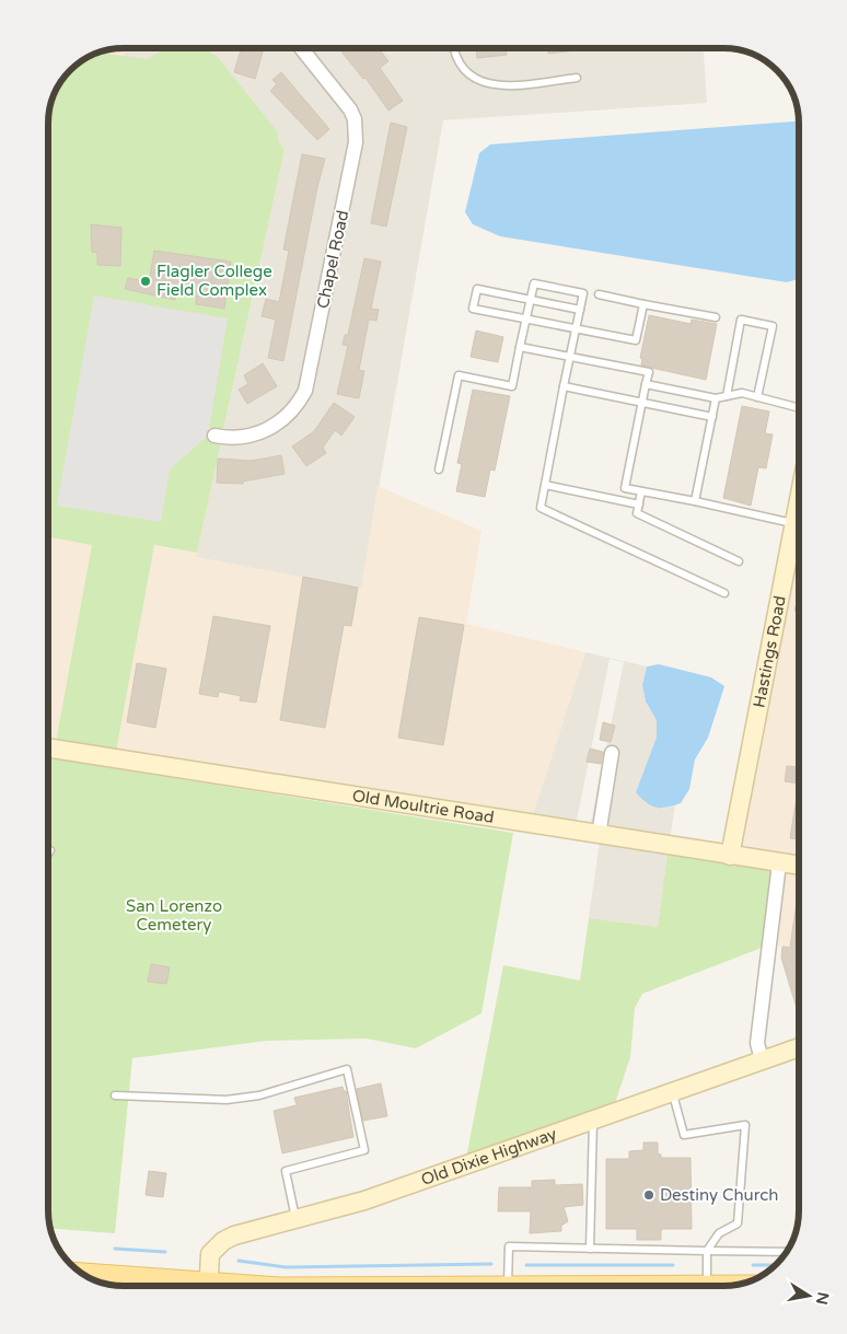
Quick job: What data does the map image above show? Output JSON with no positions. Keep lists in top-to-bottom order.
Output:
{
  "streets": {
    "street": [
      "Chapel Road",
      "Hastings Road",
      "Old Moultrie Road",
      "Old Dixie Highway"
    ]
  },
  "crossings": [
    ["Hastings Road", "Old Moultrie Road"]
  ],
  "parks": ["San Lorenzo Cemetery"],
  "places": ["Flagler College Field Complex", "Destiny Church"],
  "north": "right"
}
